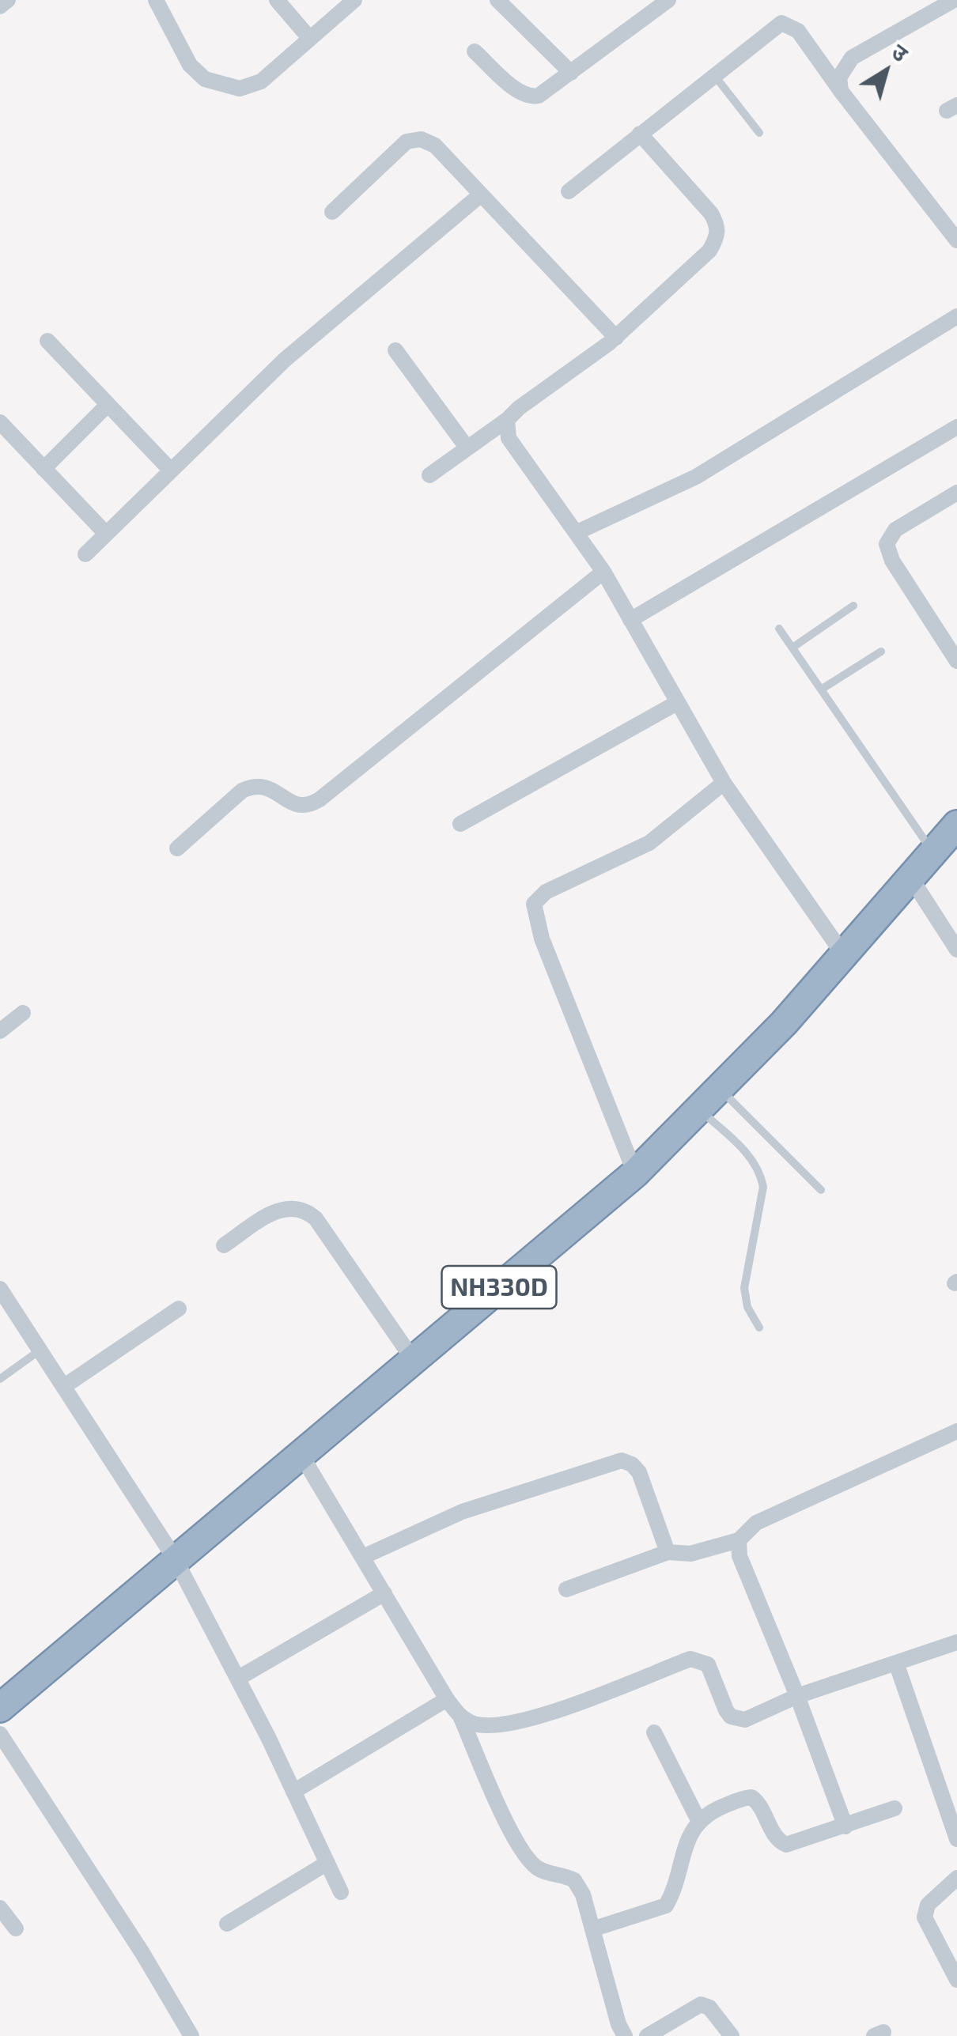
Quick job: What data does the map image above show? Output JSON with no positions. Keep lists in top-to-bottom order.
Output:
{
  "streets": {
    "highway": ["NH330D"]
  },
  "north": "top right"
}
